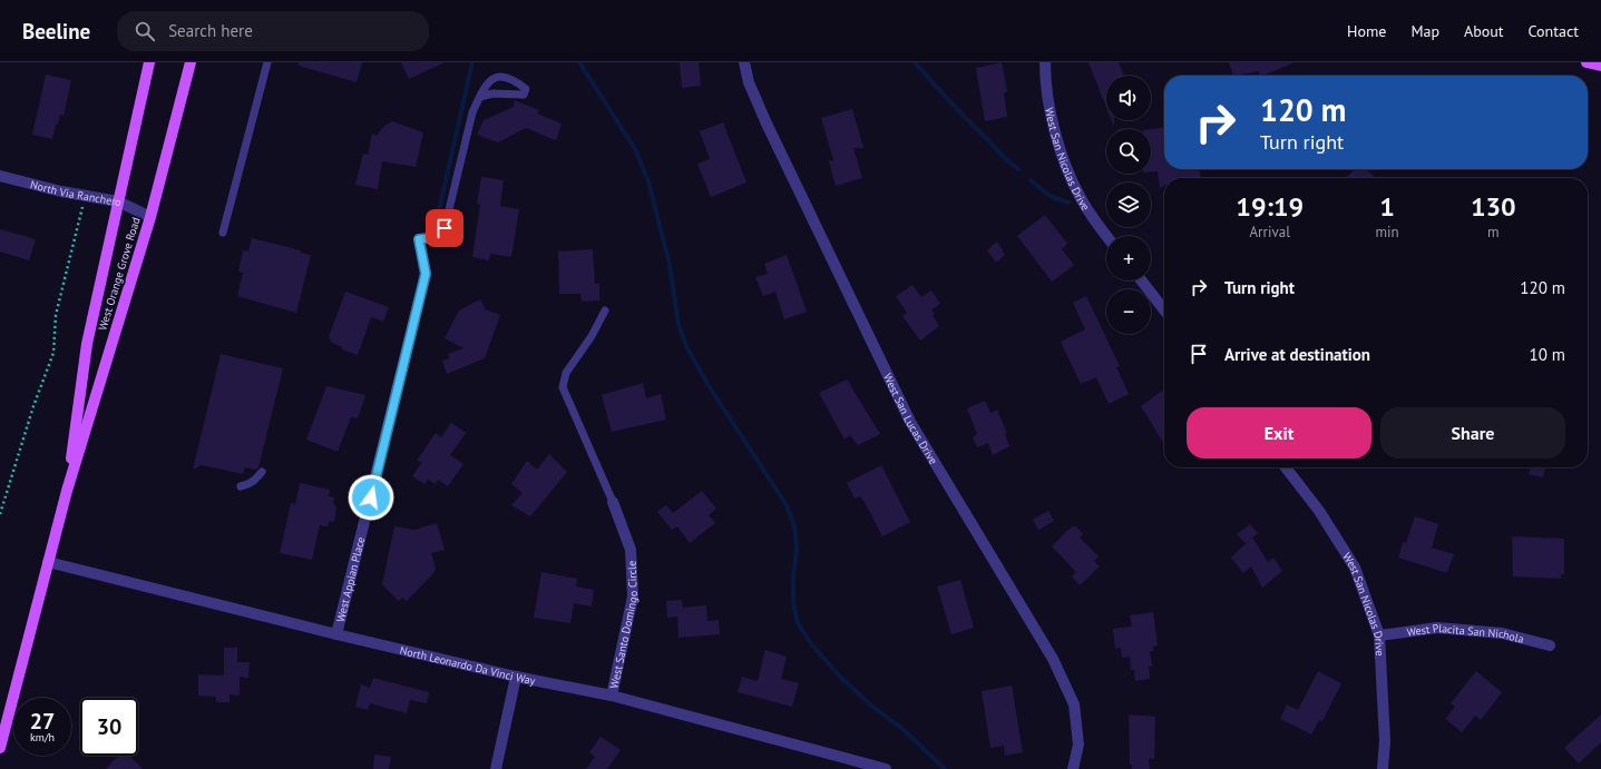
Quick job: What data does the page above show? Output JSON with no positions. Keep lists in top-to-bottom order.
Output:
{
  "streets": {
    "main road": ["West Orange Grove Road"],
    "street": [
      "West San Nicolas Drive",
      "North Via Ranchero",
      "West San Lucas Drive",
      "West Appian Place",
      "West Santo Domingo Circle",
      "West Placita San Nichola",
      "North Leonardo Da Vinci Way"
    ]
  },
  "crossings": [
    ["West San Nicolas Drive", "West Placita San Nichola"],
    ["North Via Ranchero", "West Orange Grove Road"],
    ["West Orange Grove Road", "North Leonardo Da Vinci Way"],
    ["West Appian Place", "North Leonardo Da Vinci Way"],
    ["West Santo Domingo Circle", "North Leonardo Da Vinci Way"]
  ],
  "page": {
    "header": "Beeline",
    "search": "Search here",
    "nav": [
      "Home",
      "Map",
      "About",
      "Contact"
    ],
    "map_buttons": ["+", "−"],
    "turn": ["120 m", "Turn right"],
    "eta": [
      "19:19",
      "Arrival",
      "1",
      "min",
      "130",
      "m"
    ],
    "list": [
      {
        "name": "Turn right",
        "value": "120 m"
      },
      {
        "name": "Arrive at destination",
        "value": "10 m"
      }
    ],
    "buttons": ["Exit", "Share"],
    "speed": "27 km/h",
    "limit": "30"
  }
}
